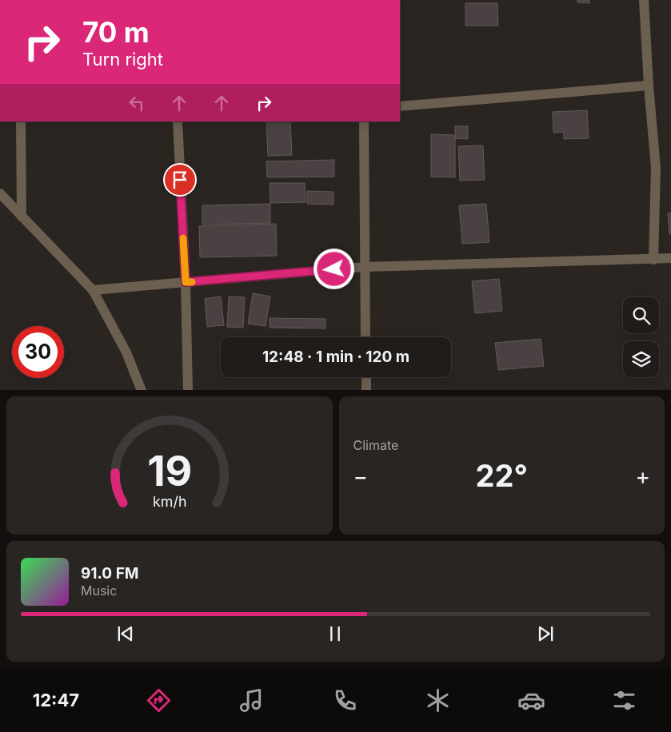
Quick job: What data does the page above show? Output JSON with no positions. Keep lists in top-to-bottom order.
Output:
{
  "page": {
    "turn": ["70 m", "Turn right"],
    "limit": "30",
    "trip": "12:48 · 1 min · 120 m",
    "tile": "Climate",
    "heat": ["−", "22°", "+"],
    "song": ["91.0 FM", "Music"],
    "tabs": "12:47",
    "gauge": ["19", "km/h"]
  }
}
